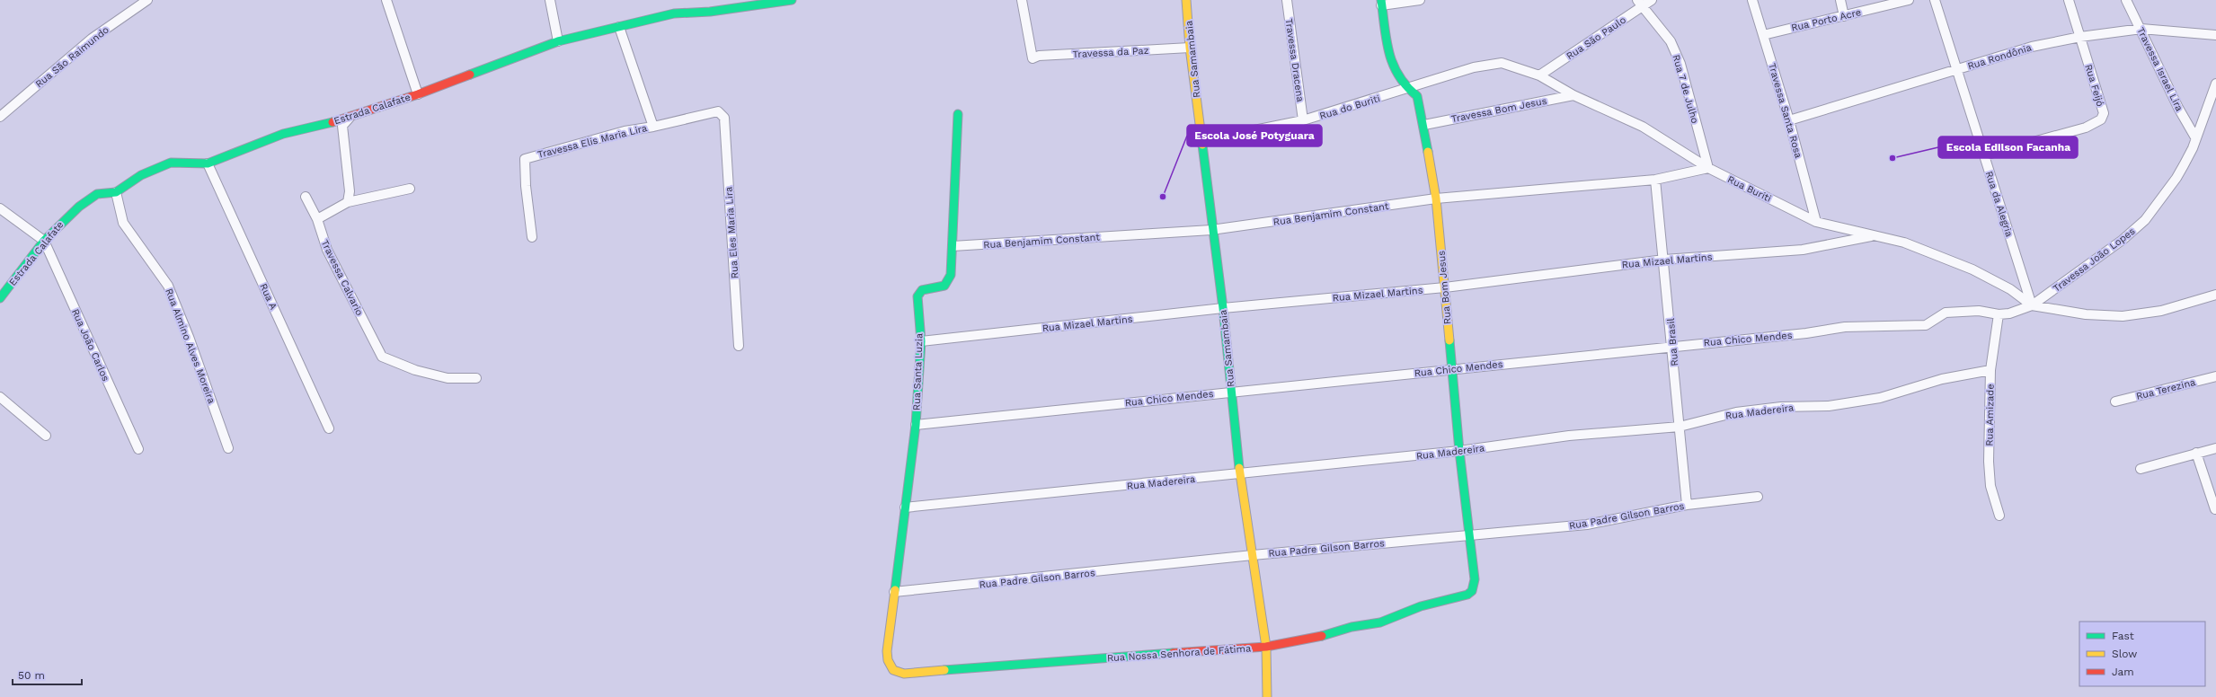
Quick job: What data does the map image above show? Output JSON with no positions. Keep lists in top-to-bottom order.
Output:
{
  "streets": {
    "street": [
      "Rua Porto Acre",
      "Rua São Paulo",
      "Travessa da Paz",
      "Rua São Raimundo",
      "Rua Rondônia",
      "Rua Samambaia",
      "Travessa Dracena",
      "Travessa Israel Lira",
      "Rua Feijó",
      "Rua 7 de Julho",
      "Rua do Buriti",
      "Estrada Calafate",
      "Travessa Bom Jesus",
      "Travessa Santa Rosa",
      "Travessa Elis Maria Lira",
      "Rua Buriti",
      "Rua da Alegria",
      "Rua Benjamim Constant",
      "Rua Eles Maria Lira",
      "Travessa João Lopes",
      "Rua Mizael Martins",
      "Travessa Calvario",
      "Rua Bom Jesus",
      "Rua A",
      "Rua Chico Mendes",
      "Rua Brasil",
      "Rua João Carlos",
      "Rua Almino Alves Moreira",
      "Rua Santa Luzia",
      "Rua Terezina",
      "Rua Madereira",
      "Rua Amizade",
      "Rua Padre Gilson Barros",
      "Rua Nossa Senhora de Fátima"
    ]
  },
  "crossings": [
    ["Rua Porto Acre", "Travessa Santa Rosa"],
    ["Rua São Paulo", "Rua 7 de Julho"],
    ["Rua São Paulo", "Rua Buriti"],
    ["Travessa da Paz", "Rua Samambaia"],
    ["Rua Rondônia", "Travessa Israel Lira"],
    ["Rua Rondônia", "Rua Feijó"],
    ["Rua Rondônia", "Travessa Santa Rosa"],
    ["Rua Rondônia", "Rua da Alegria"],
    ["Rua Samambaia", "Rua do Buriti"],
    ["Rua Samambaia", "Rua Benjamim Constant"],
    ["Rua Samambaia", "Rua Mizael Martins"],
    ["Rua Samambaia", "Rua Chico Mendes"],
    ["Rua Samambaia", "Rua Madereira"],
    ["Rua Samambaia", "Rua Padre Gilson Barros"],
    ["Rua Samambaia", "Rua Nossa Senhora de Fátima"],
    ["Travessa Dracena", "Rua do Buriti"],
    ["Travessa Israel Lira", "Travessa João Lopes"],
    ["Rua Feijó", "Rua da Alegria"],
    ["Rua 7 de Julho", "Rua Buriti"],
    ["Rua 7 de Julho", "Rua Benjamim Constant"],
    ["Rua do Buriti", "Rua Buriti"],
    ["Rua do Buriti", "Rua Bom Jesus"],
    ["Estrada Calafate", "Travessa Elis Maria Lira"],
    ["Estrada Calafate", "Rua A"],
    ["Estrada Calafate", "Rua João Carlos"],
    ["Estrada Calafate", "Rua Almino Alves Moreira"],
    ["Travessa Bom Jesus", "Rua Buriti"],
    ["Travessa Bom Jesus", "Rua Bom Jesus"],
    ["Travessa Santa Rosa", "Rua Buriti"],
    ["Travessa Elis Maria Lira", "Rua Eles Maria Lira"],
    ["Rua Buriti", "Rua da Alegria"],
    ["Rua Buriti", "Rua Benjamim Constant"],
    ["Rua Buriti", "Travessa João Lopes"],
    ["Rua Buriti", "Rua Mizael Martins"],
    ["Rua da Alegria", "Travessa João Lopes"],
    ["Rua Benjamim Constant", "Rua Bom Jesus"],
    ["Rua Benjamim Constant", "Rua Brasil"],
    ["Rua Benjamim Constant", "Rua Santa Luzia"],
    ["Travessa João Lopes", "Rua Chico Mendes"],
    ["Travessa João Lopes", "Rua Amizade"],
    ["Rua Mizael Martins", "Rua Bom Jesus"],
    ["Rua Mizael Martins", "Rua Brasil"],
    ["Rua Mizael Martins", "Rua Santa Luzia"],
    ["Rua Bom Jesus", "Rua Chico Mendes"],
    ["Rua Bom Jesus", "Rua Madereira"],
    ["Rua Bom Jesus", "Rua Padre Gilson Barros"],
    ["Rua Bom Jesus", "Rua Nossa Senhora de Fátima"],
    ["Rua Chico Mendes", "Rua Brasil"],
    ["Rua Chico Mendes", "Rua Santa Luzia"],
    ["Rua Chico Mendes", "Rua Amizade"],
    ["Rua Brasil", "Rua Madereira"],
    ["Rua Brasil", "Rua Padre Gilson Barros"],
    ["Rua Santa Luzia", "Rua Madereira"],
    ["Rua Santa Luzia", "Rua Padre Gilson Barros"],
    ["Rua Santa Luzia", "Rua Nossa Senhora de Fátima"],
    ["Rua Madereira", "Rua Amizade"]
  ],
  "places": ["Escola Edilson Facanha", "Escola José Potyguara"],
  "legend": ["Fast", "Slow", "Jam"],
  "scale_bar": "50 m"
}
